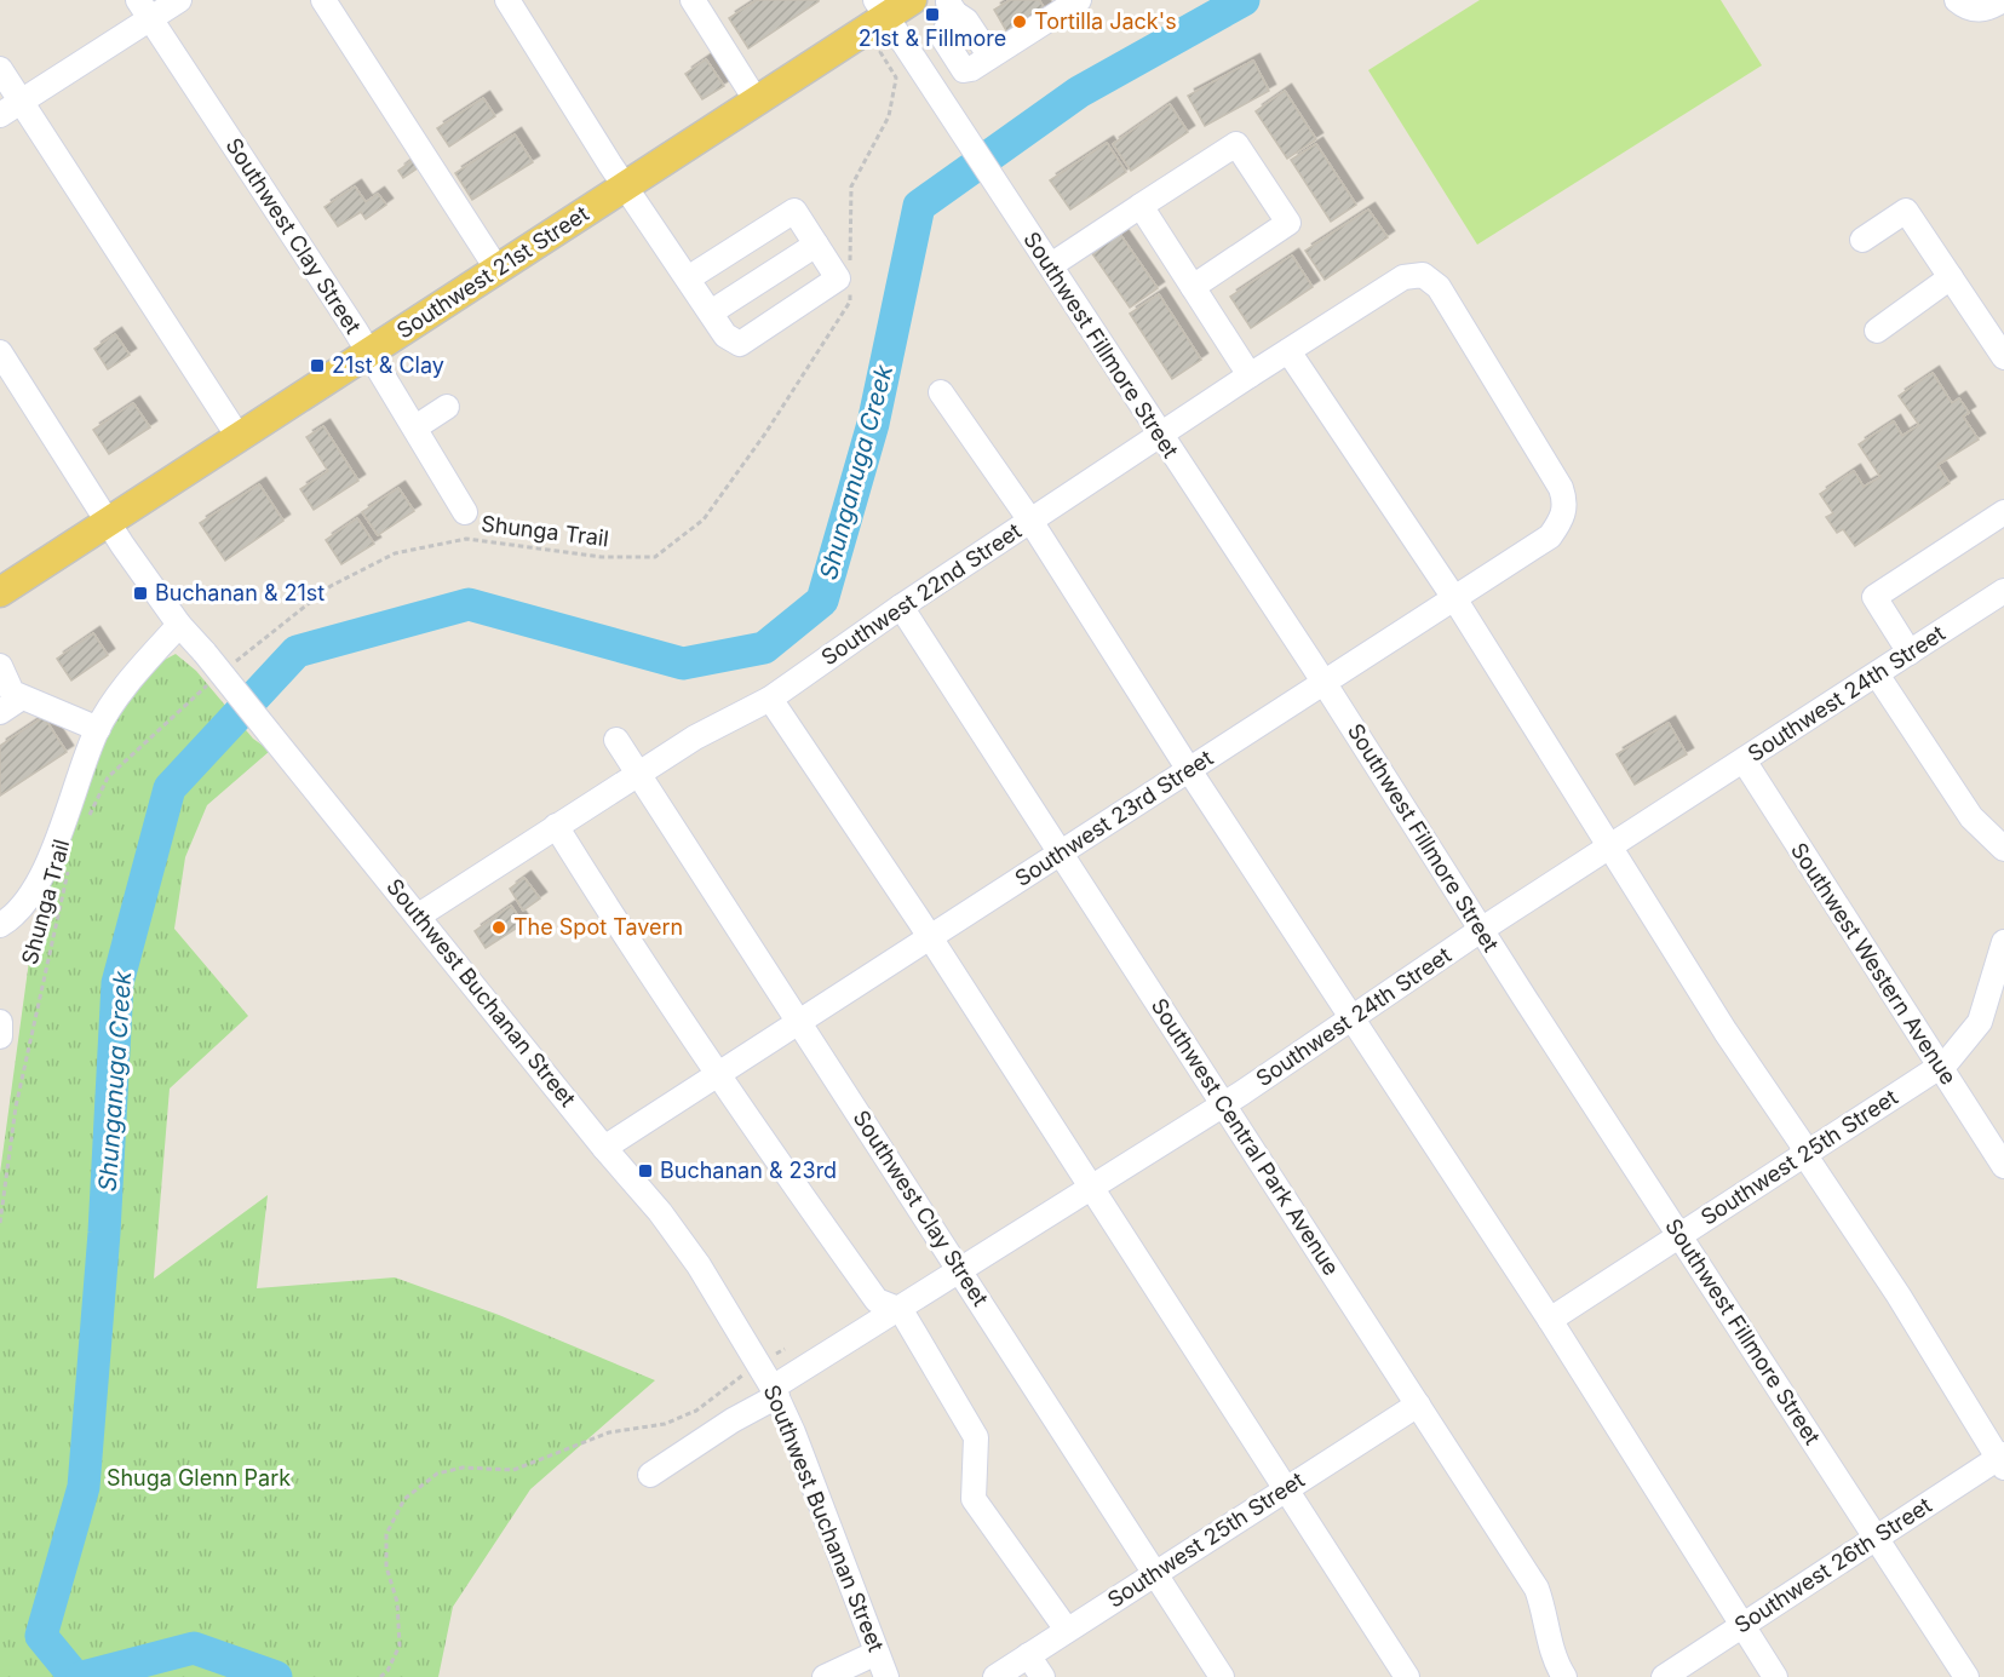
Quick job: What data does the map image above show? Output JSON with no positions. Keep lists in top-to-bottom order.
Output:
{
  "streets": {
    "main road": ["Southwest 21st Street"],
    "street": [
      "Southwest Clay Street",
      "Southwest Fillmore Street",
      "Southwest 22nd Street",
      "Southwest 24th Street",
      "Southwest 23rd Street",
      "Southwest Western Avenue",
      "Southwest Buchanan Street",
      "Southwest Central Park Avenue",
      "Southwest 25th Street",
      "Southwest 26th Street"
    ],
    "path": ["Shunga Trail"]
  },
  "crossings": [
    ["Southwest Clay Street", "Southwest 21st Street"],
    ["Southwest Clay Street", "Southwest 22nd Street"],
    ["Southwest Clay Street", "Southwest 24th Street"],
    ["Southwest Clay Street", "Southwest 23rd Street"],
    ["Southwest Clay Street", "Southwest 25th Street"],
    ["Southwest 21st Street", "Southwest Fillmore Street"],
    ["Southwest 21st Street", "Southwest Buchanan Street"],
    ["Southwest Fillmore Street", "Southwest 22nd Street"],
    ["Southwest Fillmore Street", "Southwest 24th Street"],
    ["Southwest Fillmore Street", "Southwest 23rd Street"],
    ["Southwest Fillmore Street", "Southwest 25th Street"],
    ["Southwest Fillmore Street", "Southwest 26th Street"],
    ["Southwest 22nd Street", "Southwest 23rd Street"],
    ["Southwest 22nd Street", "Southwest Buchanan Street"],
    ["Southwest 22nd Street", "Southwest Central Park Avenue"],
    ["Southwest 24th Street", "Southwest Western Avenue"],
    ["Southwest 24th Street", "Southwest Buchanan Street"],
    ["Southwest 24th Street", "Southwest Central Park Avenue"],
    ["Southwest 23rd Street", "Southwest Buchanan Street"],
    ["Southwest 23rd Street", "Southwest Central Park Avenue"],
    ["Southwest Western Avenue", "Southwest 25th Street"],
    ["Southwest Central Park Avenue", "Southwest 25th Street"]
  ],
  "water": ["Shunganuga Creek"],
  "parks": ["Shuga Glenn Park"],
  "places": {
    "transit": [
      "21st & Fillmore",
      "21st & Clay",
      "Buchanan & 21st",
      "Buchanan & 23rd"
    ],
    "other": ["Tortilla Jack's", "The Spot Tavern"]
  }
}
